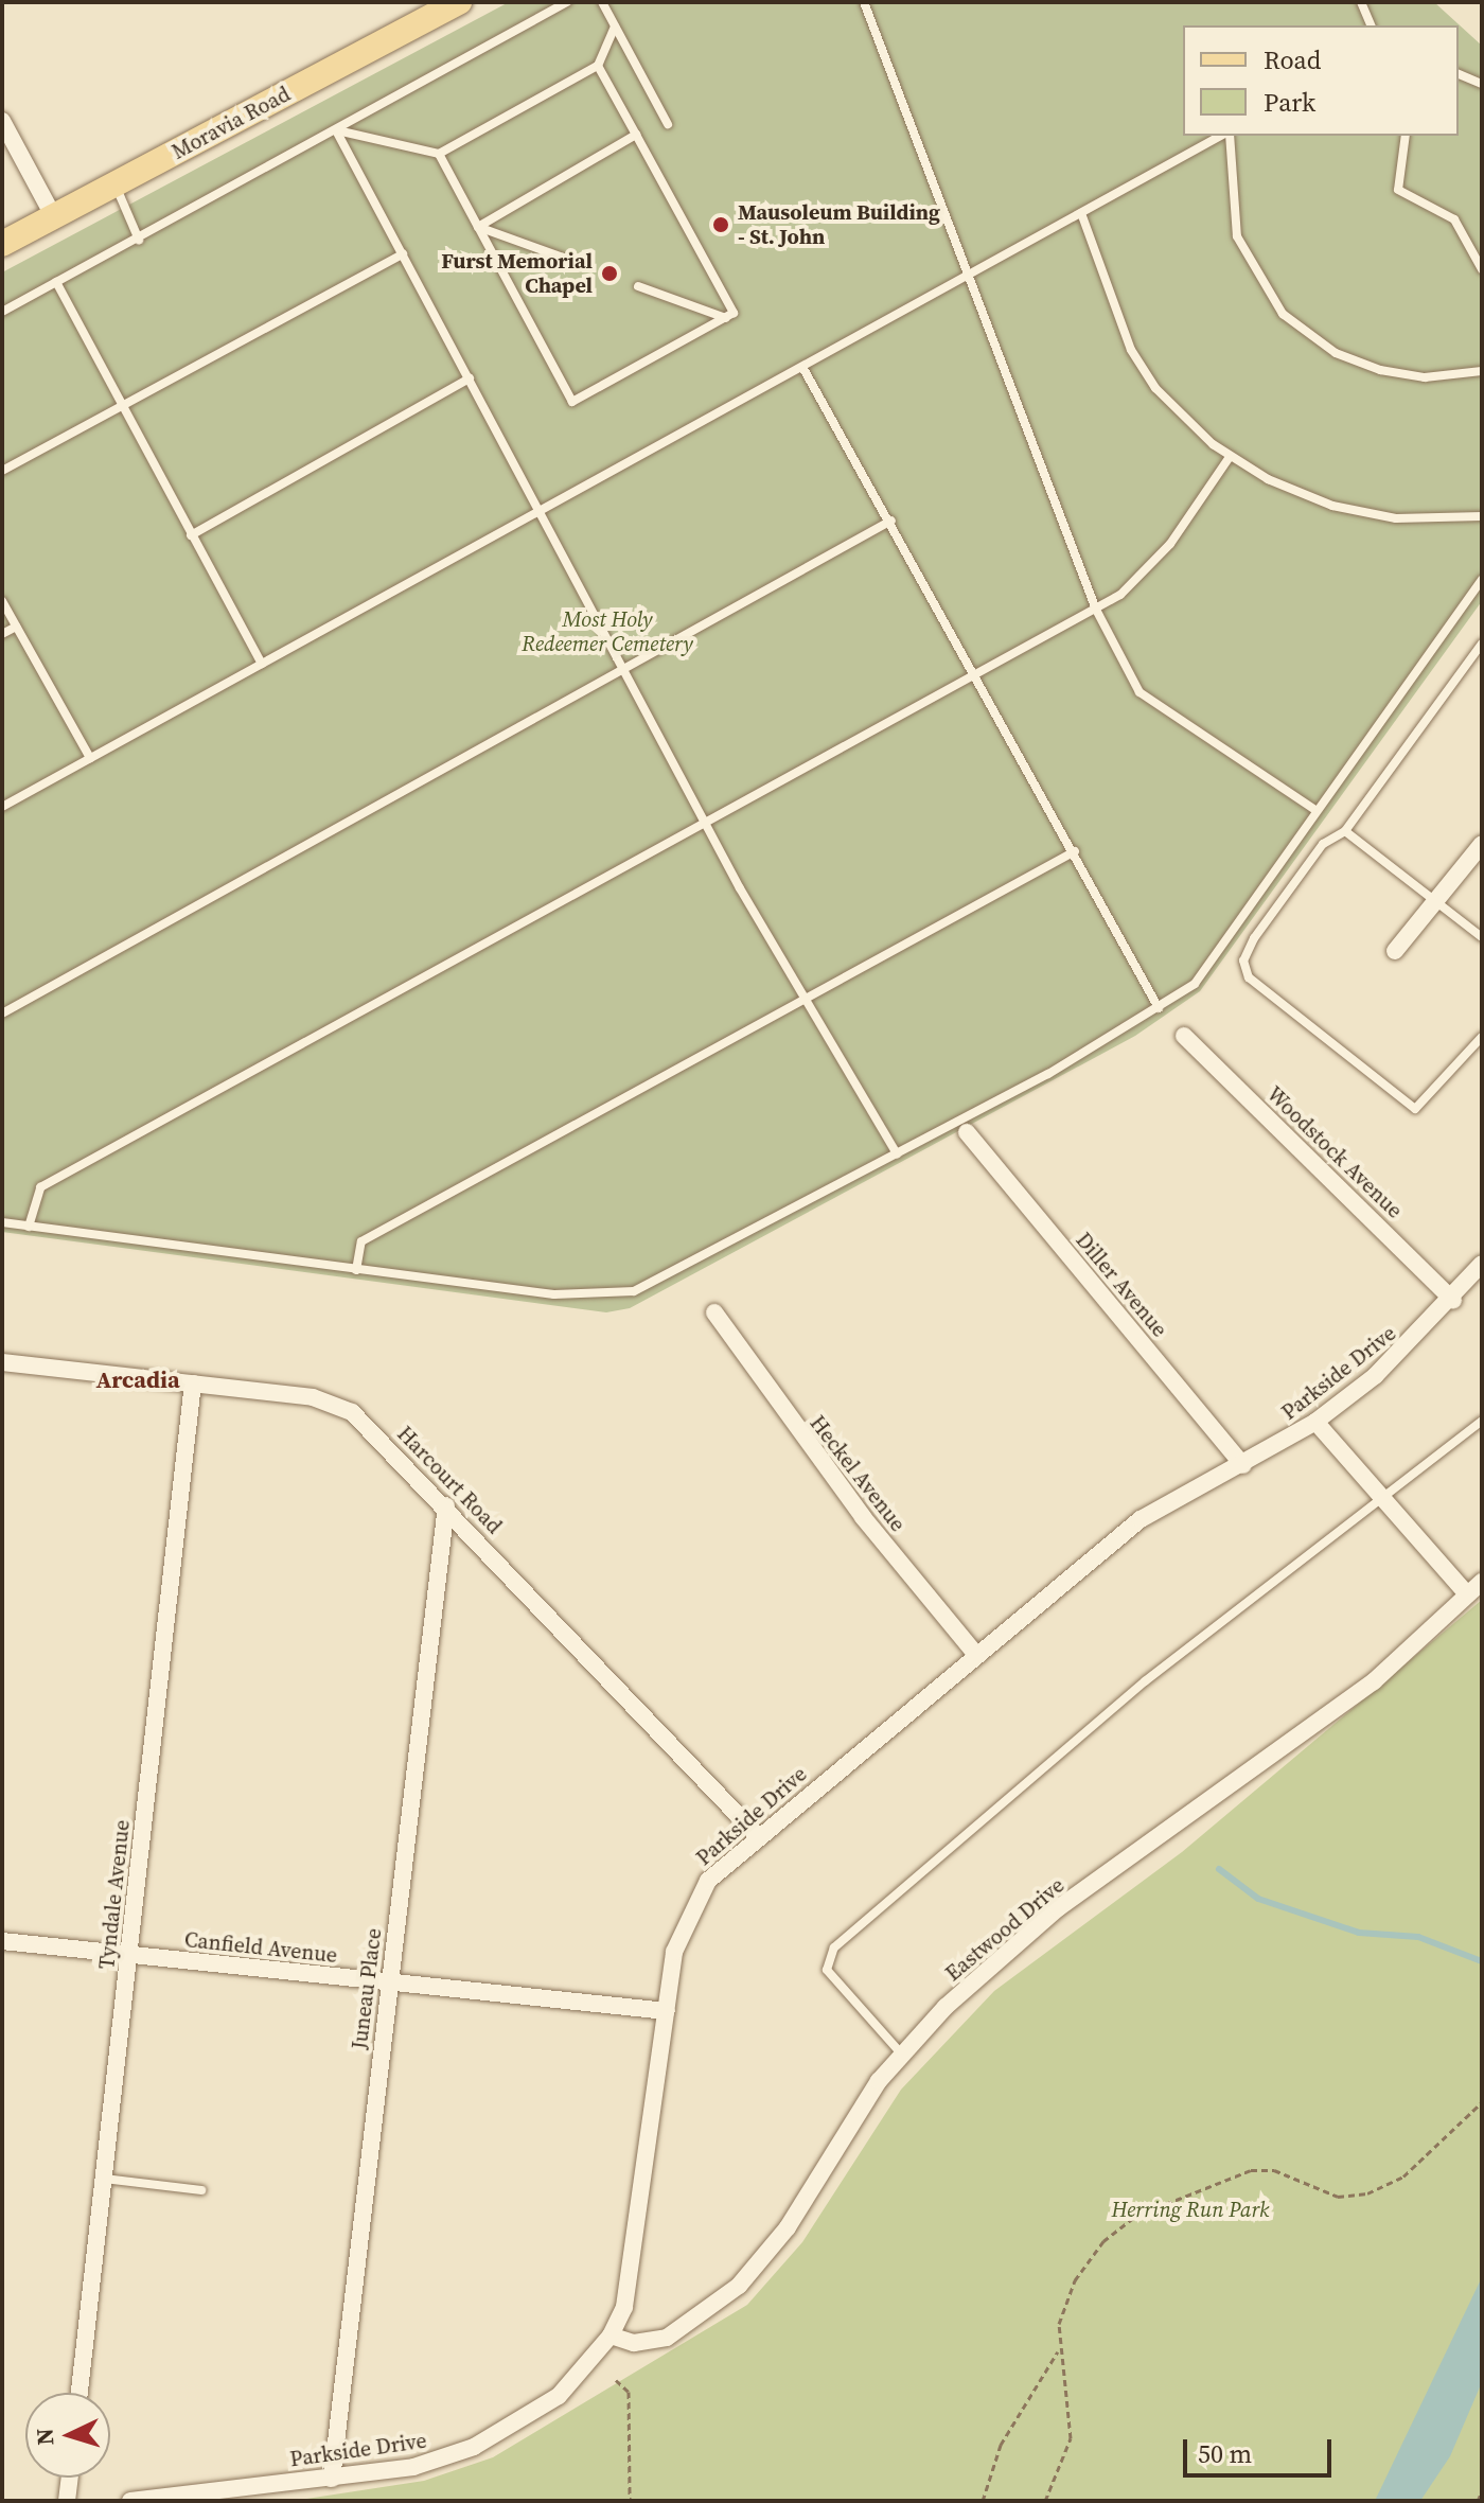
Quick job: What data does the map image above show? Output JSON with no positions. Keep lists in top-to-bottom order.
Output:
{
  "streets": {
    "main road": ["Moravia Road"],
    "street": [
      "Woodstock Avenue",
      "Diller Avenue",
      "Parkside Drive",
      "Heckel Avenue",
      "Harcourt Road",
      "Tyndale Avenue",
      "Eastwood Drive",
      "Canfield Avenue",
      "Juneau Place"
    ]
  },
  "crossings": [
    ["Woodstock Avenue", "Parkside Drive"],
    ["Diller Avenue", "Parkside Drive"],
    ["Parkside Drive", "Heckel Avenue"],
    ["Parkside Drive", "Harcourt Road"],
    ["Parkside Drive", "Eastwood Drive"],
    ["Parkside Drive", "Canfield Avenue"],
    ["Parkside Drive", "Juneau Place"],
    ["Harcourt Road", "Tyndale Avenue"],
    ["Harcourt Road", "Juneau Place"],
    ["Tyndale Avenue", "Canfield Avenue"],
    ["Canfield Avenue", "Juneau Place"]
  ],
  "districts": ["Arcadia"],
  "parks": ["Most Holy Redeemer Cemetery", "Herring Run Park"],
  "places": ["Mausoleum Building - St. John", "Furst Memorial Chapel"],
  "legend": ["Road", "Park"],
  "scale_bar": "50 m",
  "north": "left"
}
